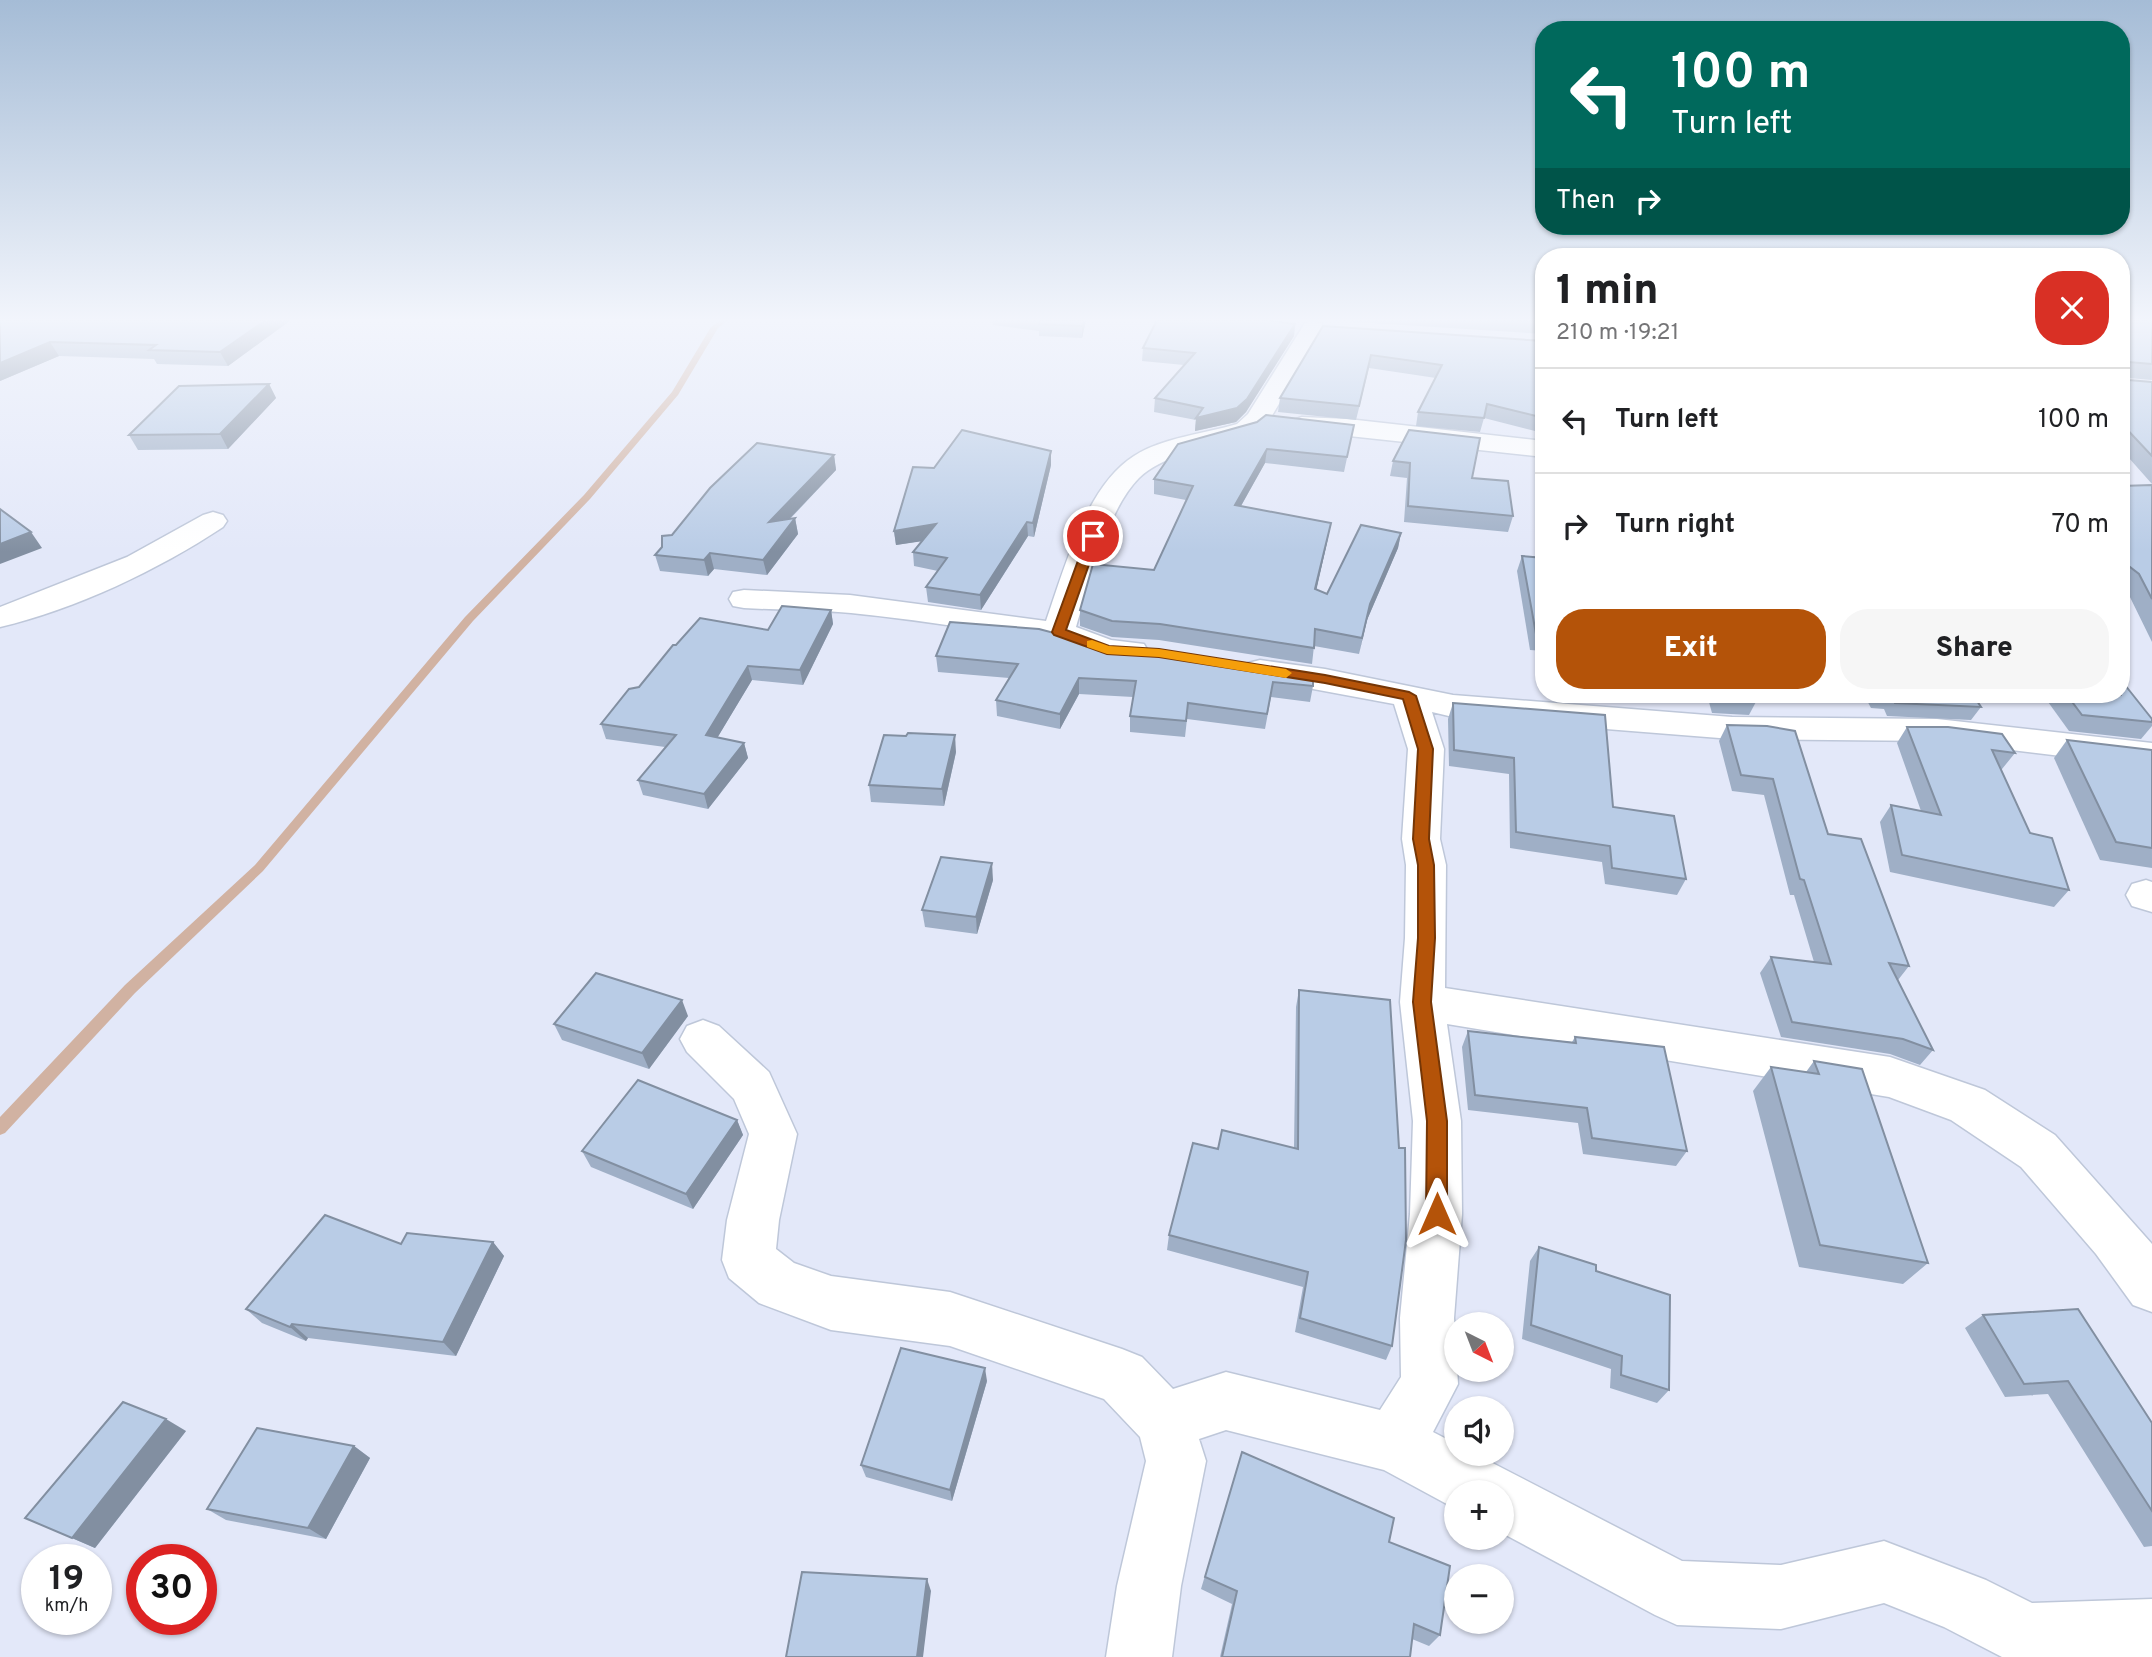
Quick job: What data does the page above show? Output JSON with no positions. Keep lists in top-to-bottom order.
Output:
{
  "north": "bottom right",
  "page": {
    "turn": ["100 m", "Turn left"],
    "then": "Then",
    "heading": ["1 min", "210 m · 19:21"],
    "list": [
      {
        "name": "Turn left",
        "value": "100 m"
      },
      {
        "name": "Turn right",
        "value": "70 m"
      }
    ],
    "buttons": ["Exit", "Share"],
    "map_buttons": ["+", "−"],
    "speed": "19 km/h",
    "limit": "30"
  }
}
